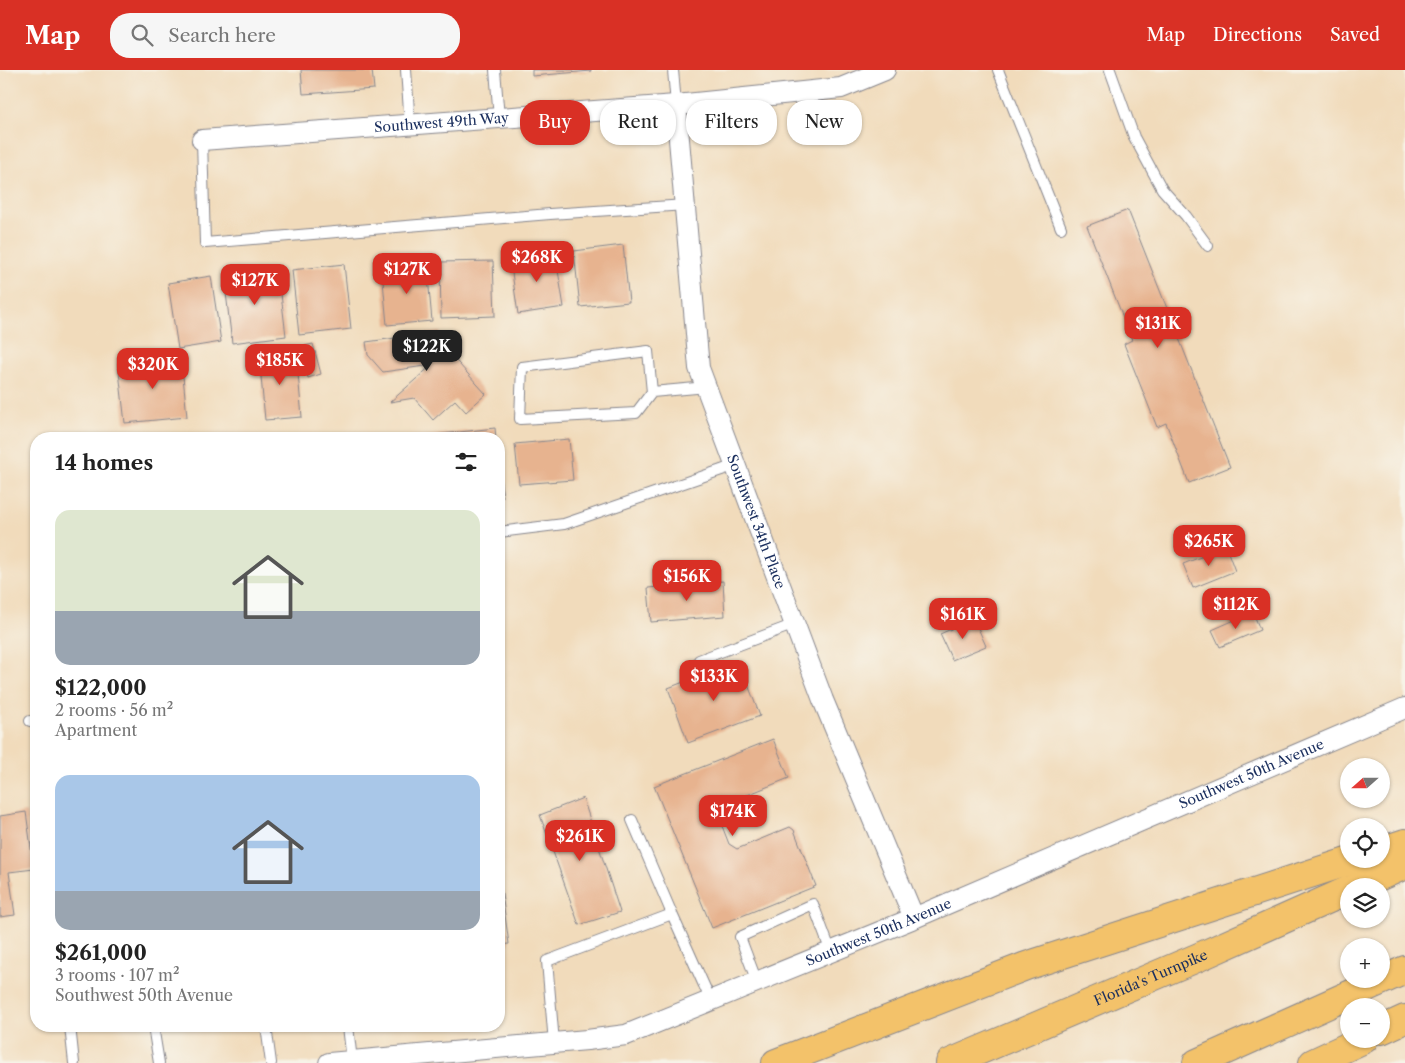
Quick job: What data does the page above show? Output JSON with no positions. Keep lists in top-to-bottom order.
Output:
{
  "streets": {
    "highway": ["Florida's Turnpike"],
    "street": ["Southwest 49th Way", "Southwest 34th Place", "Southwest 50th Avenue"]
  },
  "crossings": [
    ["Southwest 49th Way", "Southwest 34th Place"],
    ["Southwest 34th Place", "Southwest 50th Avenue"]
  ],
  "north": "left",
  "page": {
    "header": "Map",
    "search": "Search here",
    "nav": ["Map", "Directions", "Saved"],
    "chip": [
      "Buy",
      "Rent",
      "Filters",
      "New"
    ],
    "price": [
      "$268K",
      "$127K",
      "$127K",
      "$131K",
      "$122K",
      "$185K",
      "$320K",
      "$265K",
      "$156K",
      "$112K",
      "$161K",
      "$133K",
      "$174K",
      "$261K"
    ],
    "heading": "14 homes",
    "list": [
      {
        "name": "$122,000",
        "note": "2 rooms · 56 m² · Apartment"
      },
      {
        "name": "$261,000",
        "note": "3 rooms · 107 m² · Southwest 50th Avenue"
      }
    ],
    "map_buttons": ["+", "−"]
  }
}
